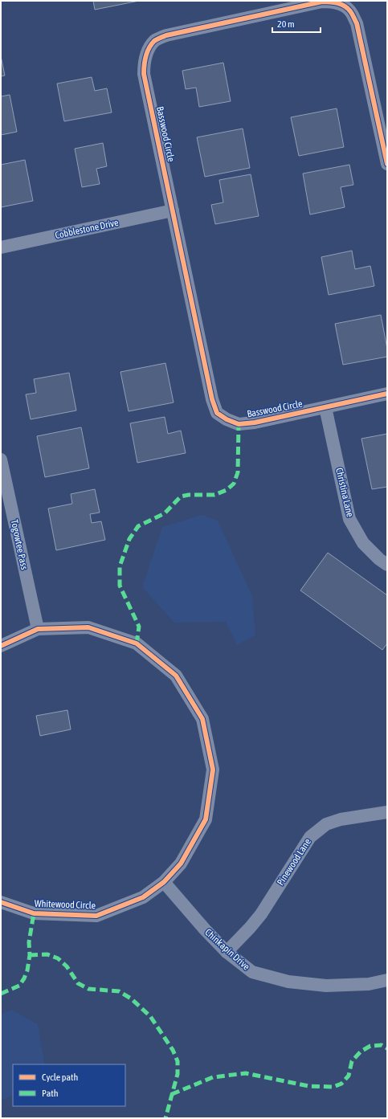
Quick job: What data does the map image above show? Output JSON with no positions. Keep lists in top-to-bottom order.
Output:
{
  "streets": {
    "street": [
      "Basswood Circle",
      "Cobblestone Drive",
      "Christina Lane",
      "Togowtee Pass",
      "Pinewood Lane",
      "Whitewood Circle",
      "Chinkapin Drive"
    ]
  },
  "crossings": [
    ["Basswood Circle", "Cobblestone Drive"],
    ["Basswood Circle", "Christina Lane"],
    ["Togowtee Pass", "Whitewood Circle"],
    ["Pinewood Lane", "Chinkapin Drive"],
    ["Whitewood Circle", "Chinkapin Drive"]
  ],
  "legend": ["Cycle path", "Path"],
  "scale_bar": "20 m"
}
